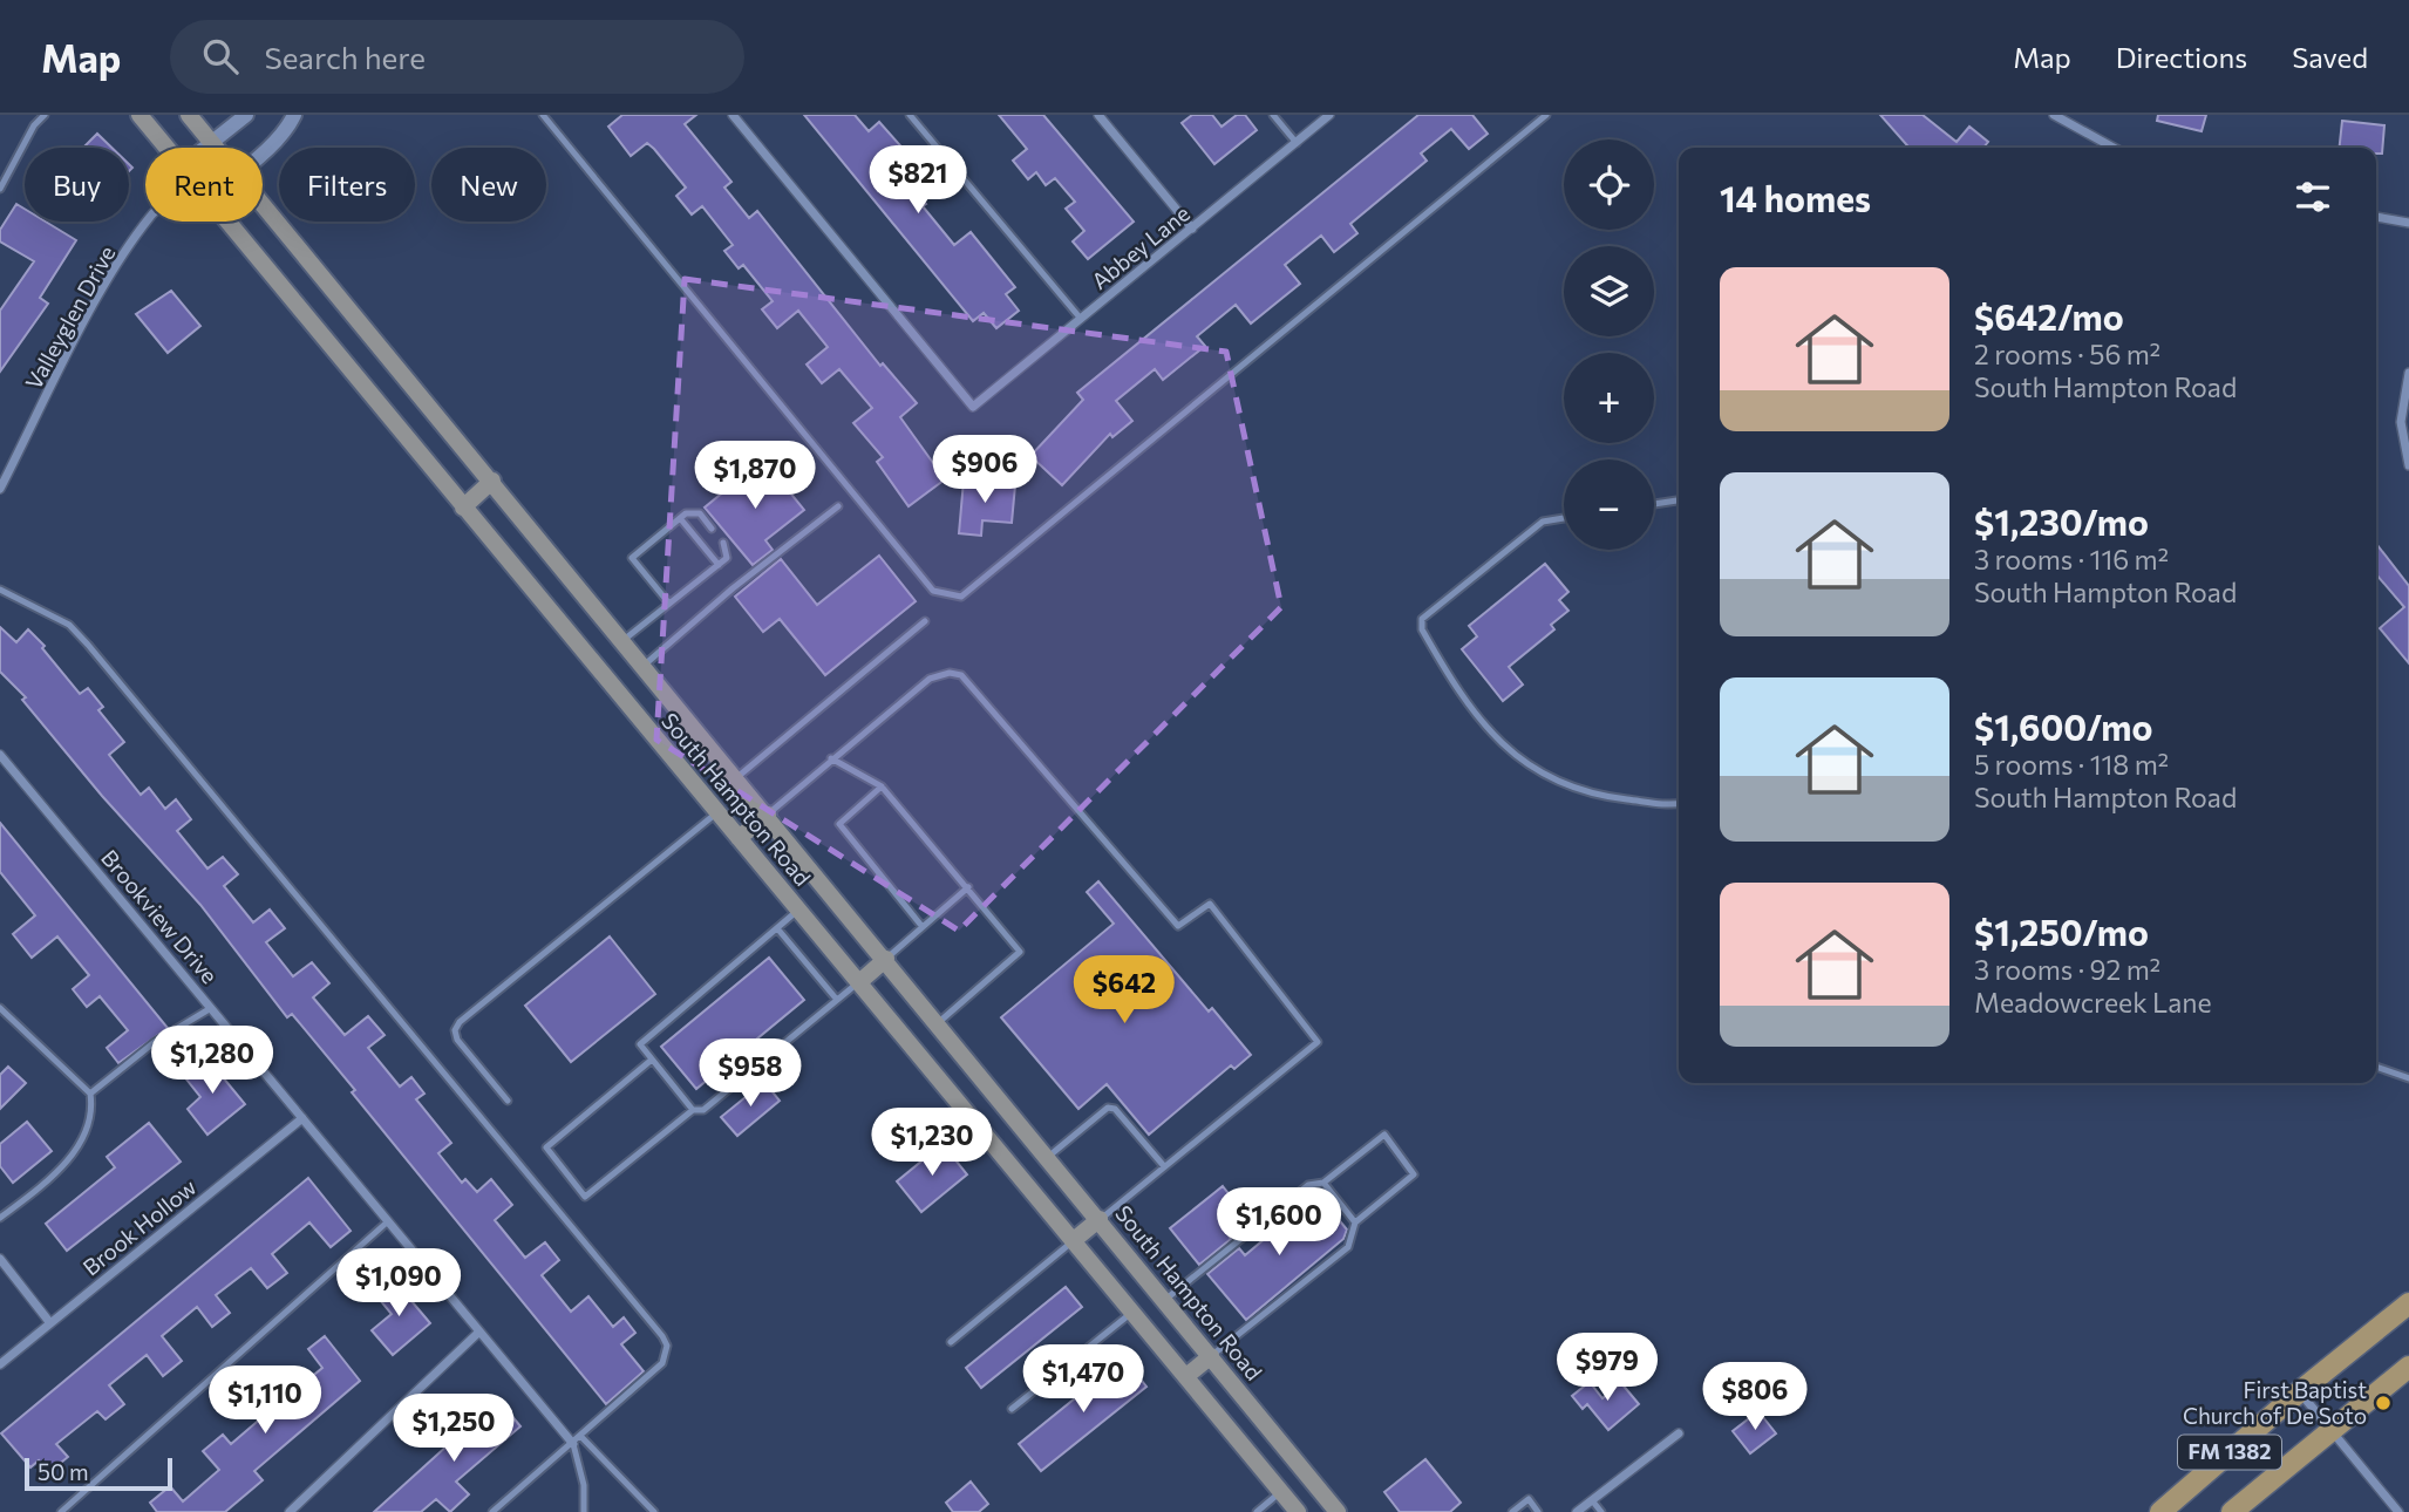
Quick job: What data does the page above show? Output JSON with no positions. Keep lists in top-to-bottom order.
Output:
{
  "streets": {
    "main road": ["South Hampton Road", "FM 1382"],
    "street": [
      "Abbey Lane",
      "Valleyglen Drive",
      "Brookview Drive",
      "Brook Hollow"
    ]
  },
  "crossings": [
    ["Brookview Drive", "Brook Hollow"]
  ],
  "places": ["First Baptist Church of De Soto"],
  "scale_bar": "50 m",
  "page": {
    "header": "Map",
    "search": "Search here",
    "nav": ["Map", "Directions", "Saved"],
    "map_buttons": ["+", "−"],
    "price": [
      "$821",
      "$906",
      "$1,870",
      "$642",
      "$1,280",
      "$958",
      "$1,230",
      "$1,600",
      "$1,090",
      "$979",
      "$1,470",
      "$806",
      "$1,110",
      "$1,250"
    ],
    "chip": [
      "Buy",
      "Rent",
      "Filters",
      "New"
    ],
    "heading": "14 homes",
    "list": [
      {
        "name": "$642/mo",
        "note": "2 rooms · 56 m² · South Hampton Road"
      },
      {
        "name": "$1,230/mo",
        "note": "3 rooms · 116 m² · South Hampton Road"
      },
      {
        "name": "$1,600/mo",
        "note": "5 rooms · 118 m² · South Hampton Road"
      },
      {
        "name": "$1,250/mo",
        "note": "3 rooms · 92 m² · Meadowcreek Lane"
      }
    ],
    "scale": "50 m"
  }
}
